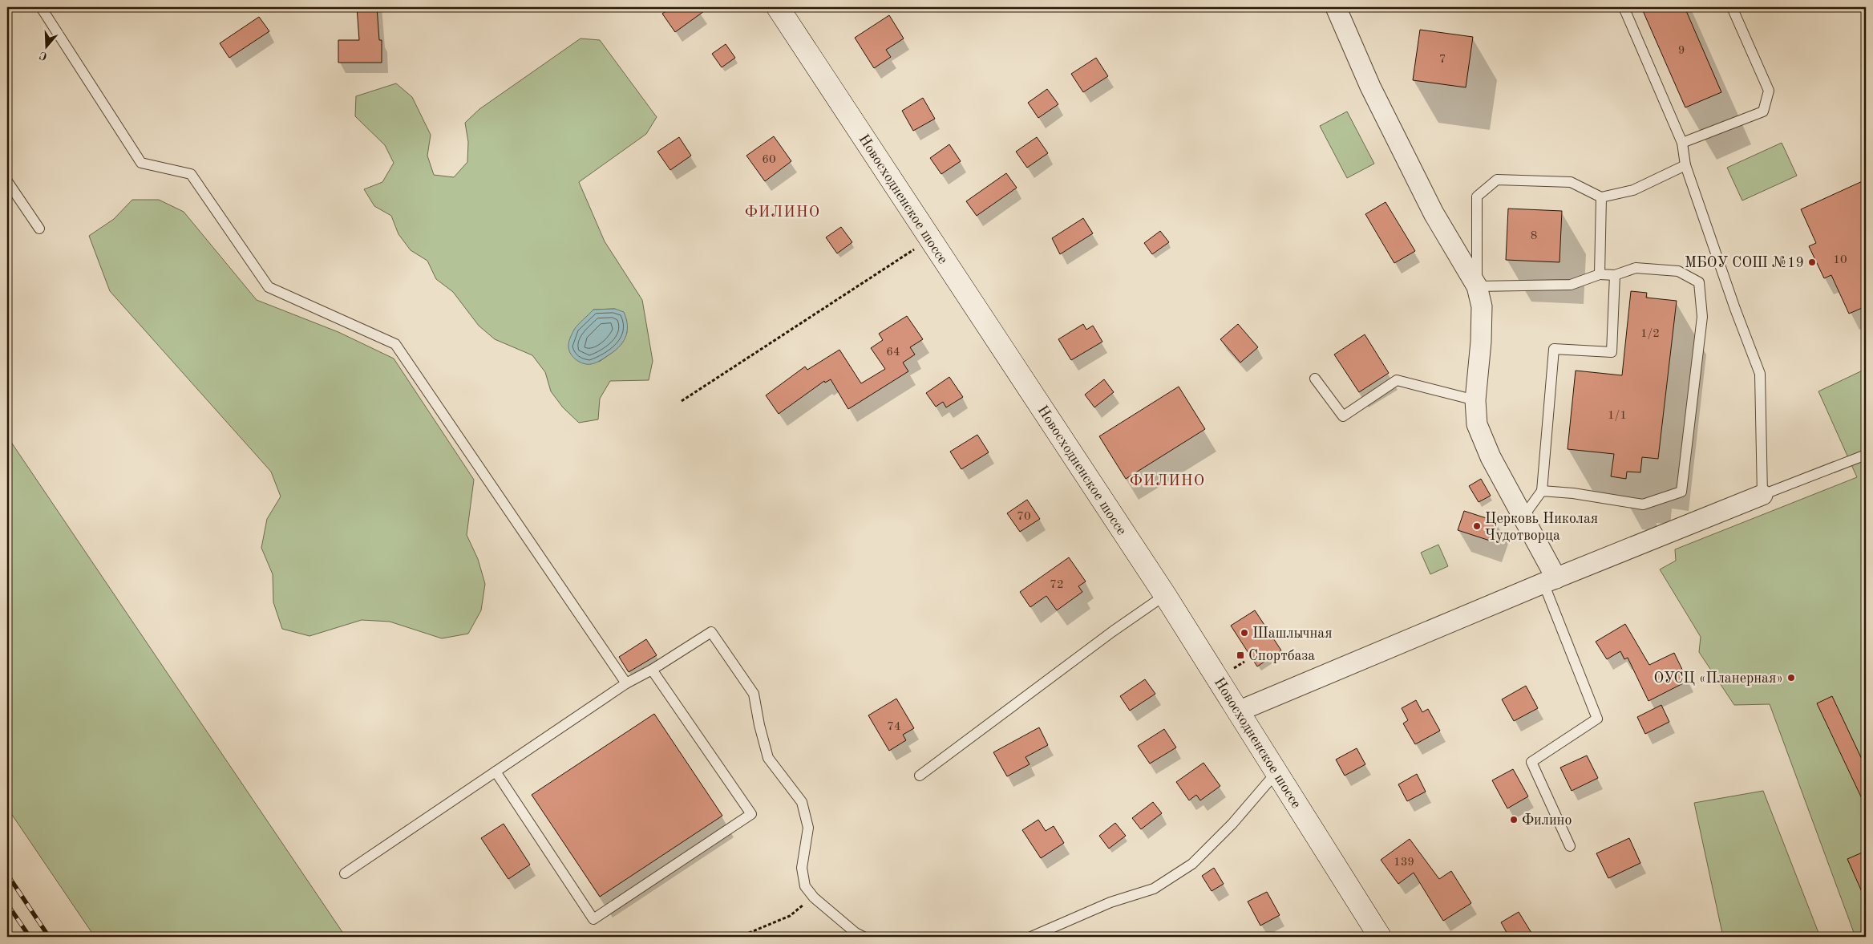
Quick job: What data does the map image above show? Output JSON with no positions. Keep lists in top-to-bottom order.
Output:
{
  "streets": {
    "main road": ["Новосходненское шоссе"]
  },
  "districts": ["ФИЛИНО", "ФИЛИНО"],
  "places": {
    "other": [
      "МБОУ СОШ №19",
      "Церковь Николая Чудотворца",
      "Шашлычная",
      "ОУСЦ «Планерная»",
      "Филино"
    ],
    "transit": ["Спортбаза"]
  },
  "house_numbers": [
    "9",
    "7",
    "60",
    "8",
    "10",
    "1/2",
    "64",
    "1/1",
    "70",
    "72",
    "74",
    "139"
  ],
  "north": "bottom"
}
